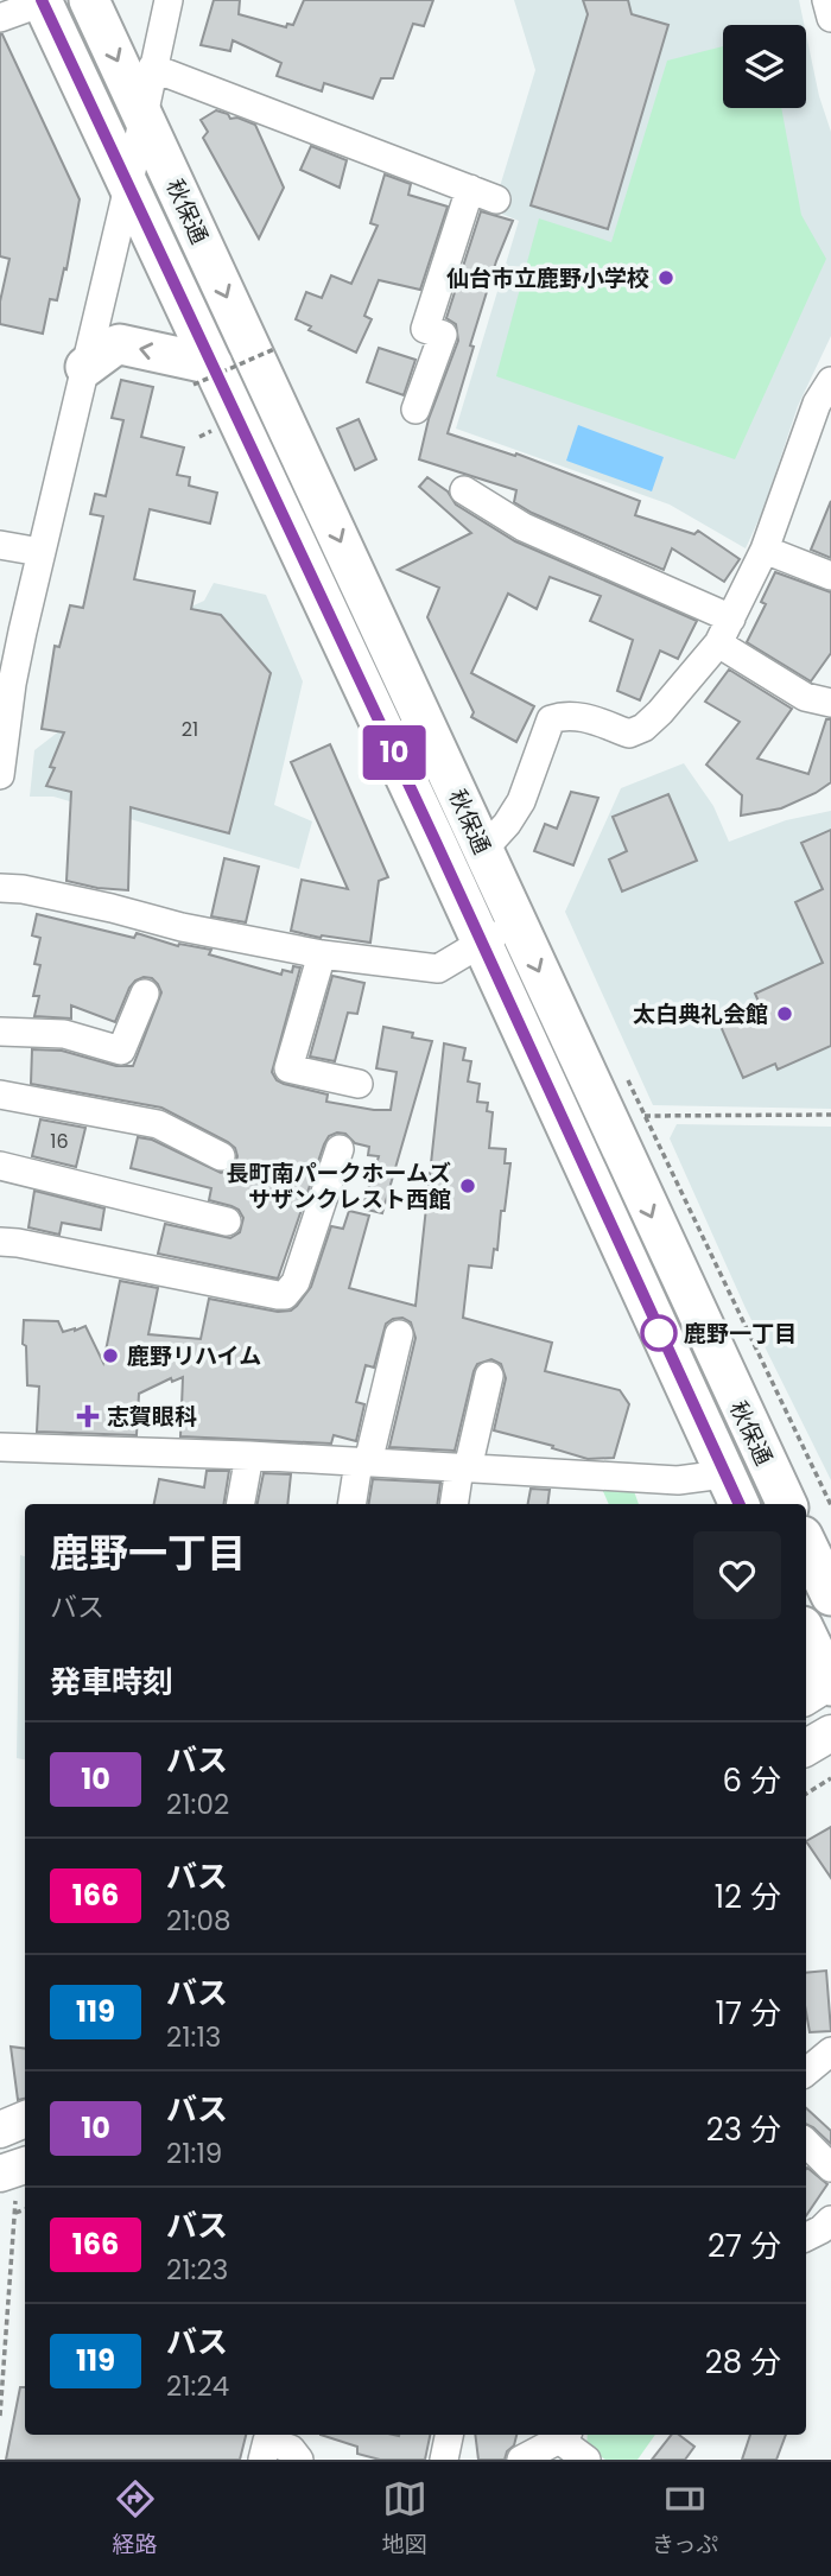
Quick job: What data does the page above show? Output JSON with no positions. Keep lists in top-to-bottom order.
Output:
{
  "streets": {
    "highway": ["秋保通"]
  },
  "places": {
    "other": [
      "仙台市立鹿野小学校",
      "太白典礼会館",
      "長町南パークホームズ サザンクレスト西館",
      "鹿野一丁目",
      "鹿野リハイム"
    ],
    "health": ["志賀眼科"]
  },
  "lines": ["bus line 10"],
  "house_numbers": ["21", "16"],
  "page": {
    "on_map": "10",
    "heading": [
      ["鹿野一丁目", "バス"],
      "発車時刻"
    ],
    "list": [
      {
        "mark": "10",
        "name": "バス",
        "note": "21:02",
        "value": "6 分"
      },
      {
        "mark": "166",
        "name": "バス",
        "note": "21:08",
        "value": "12 分"
      },
      {
        "mark": "119",
        "name": "バス",
        "note": "21:13",
        "value": "17 分"
      },
      {
        "mark": "10",
        "name": "バス",
        "note": "21:19",
        "value": "23 分"
      },
      {
        "mark": "166",
        "name": "バス",
        "note": "21:23",
        "value": "27 分"
      },
      {
        "mark": "119",
        "name": "バス",
        "note": "21:24",
        "value": "28 分"
      }
    ],
    "tabs": ["経路", "地図", "きっぷ"]
  }
}
